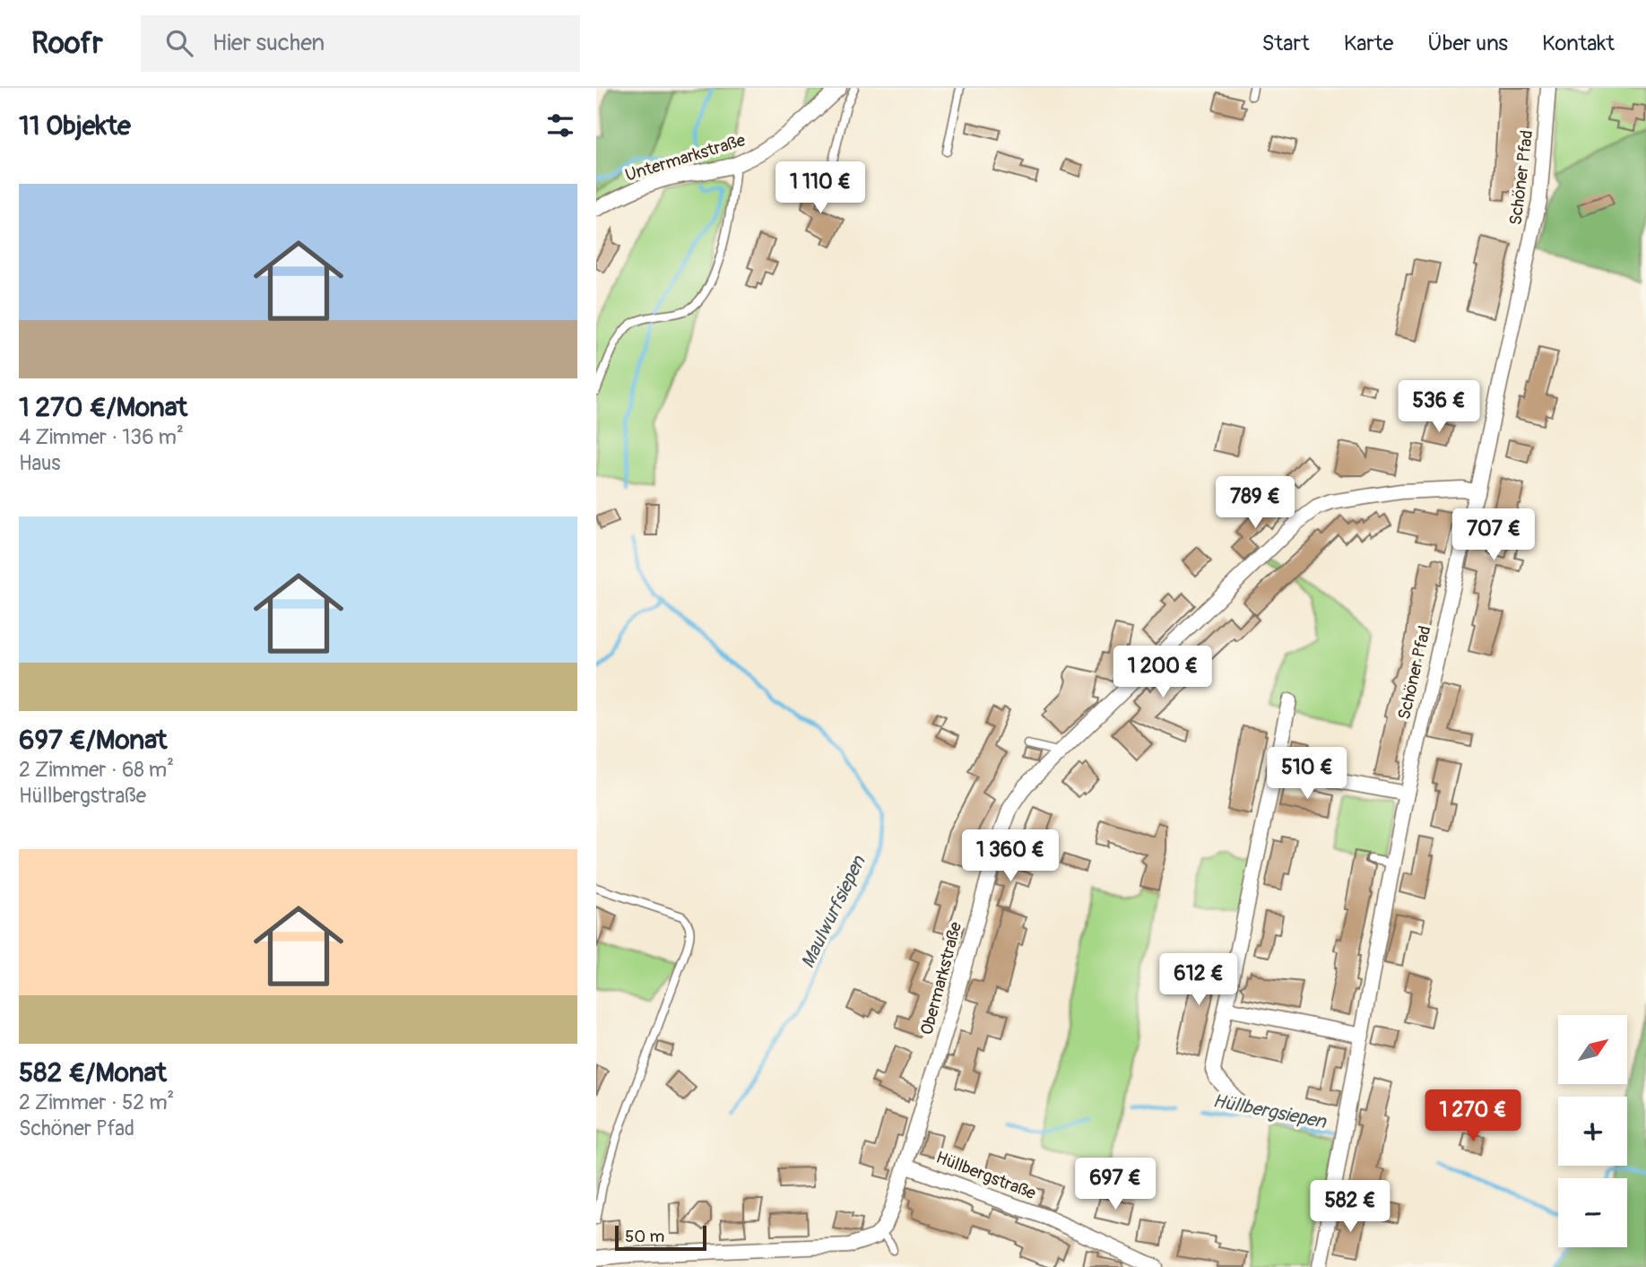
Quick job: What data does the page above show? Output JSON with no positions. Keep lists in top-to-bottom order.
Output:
{
  "streets": {
    "street": [
      "Untermarkstraße",
      "Schöner Pfad",
      "Obermarkstraße",
      "Hüllbergstraße"
    ]
  },
  "crossings": [
    ["Schöner Pfad", "Obermarkstraße"],
    ["Obermarkstraße", "Hüllbergstraße"]
  ],
  "water": ["Maulwurfsiepen", "Hüllbergsiepen"],
  "scale_bar": "50 m",
  "north": "top right",
  "page": {
    "header": "Roofr",
    "search": "Hier suchen",
    "nav": [
      "Start",
      "Karte",
      "Über uns",
      "Kontakt"
    ],
    "heading": "11 Objekte",
    "price": [
      "1 110 €",
      "536 €",
      "789 €",
      "707 €",
      "1 200 €",
      "510 €",
      "1 360 €",
      "612 €",
      "1 270 €",
      "697 €",
      "582 €"
    ],
    "list": [
      {
        "name": "1 270 €/Monat",
        "note": "4 Zimmer · 136 m² · Haus"
      },
      {
        "name": "697 €/Monat",
        "note": "2 Zimmer · 68 m² · Hüllbergstraße"
      },
      {
        "name": "582 €/Monat",
        "note": "2 Zimmer · 52 m² · Schöner Pfad"
      }
    ],
    "map_buttons": ["+", "−"],
    "scale": "50 m"
  }
}
